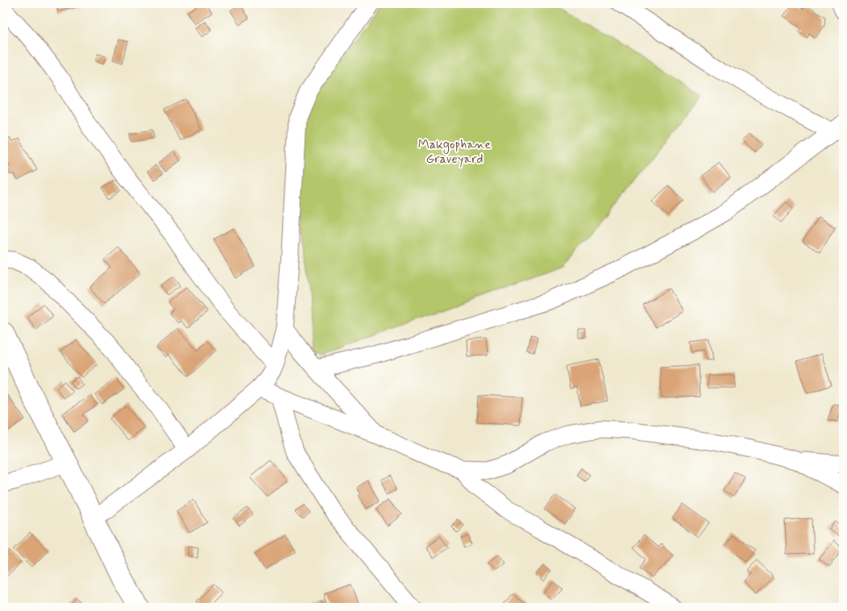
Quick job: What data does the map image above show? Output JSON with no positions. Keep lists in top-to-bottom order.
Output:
{
  "parks": ["Makgophane Graveyard"]
}
